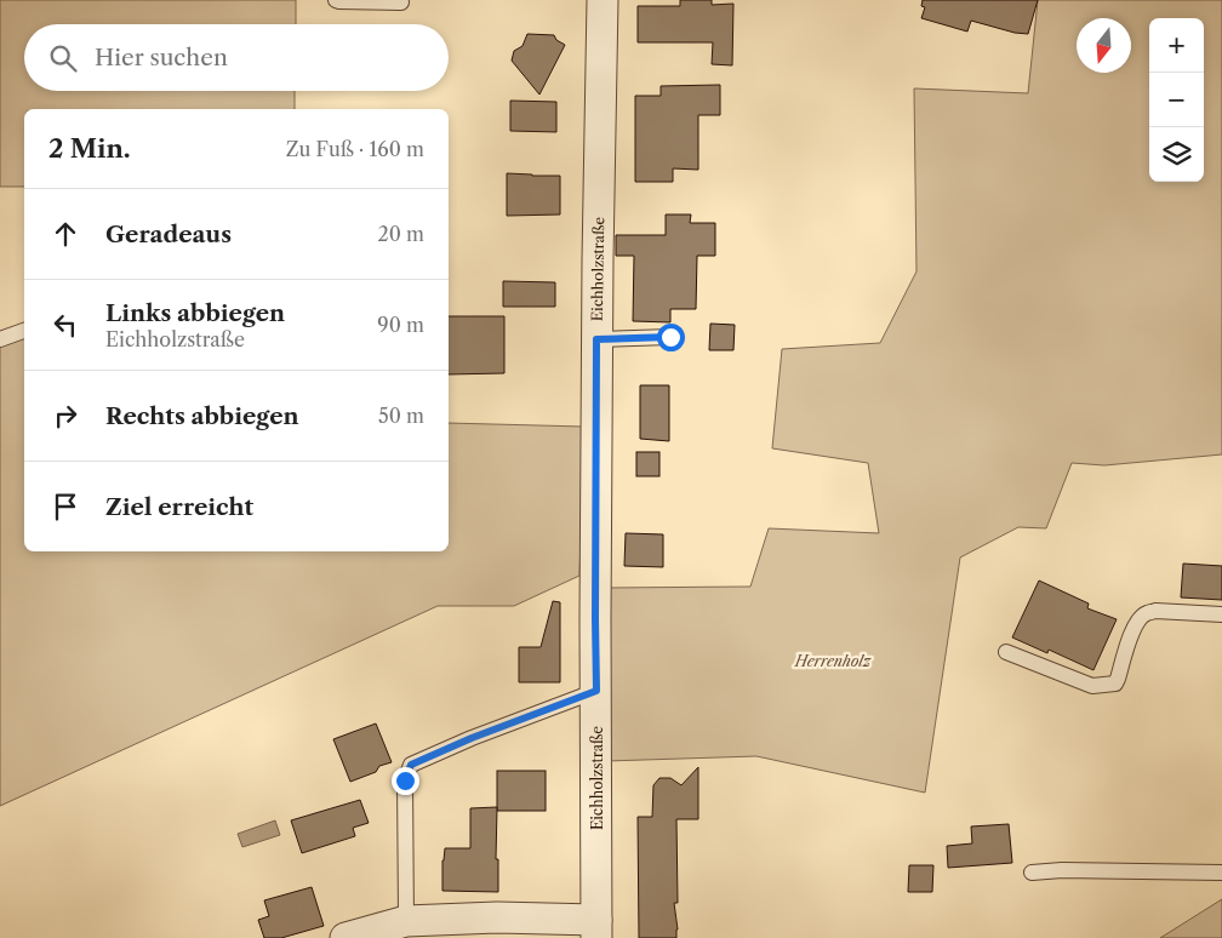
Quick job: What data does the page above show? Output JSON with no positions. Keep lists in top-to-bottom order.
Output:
{
  "streets": {
    "street": ["Eichholzstraße"]
  },
  "parks": ["Herrenholz"],
  "north": "bottom",
  "page": {
    "map_buttons": ["+", "−"],
    "search": "Hier suchen",
    "heading": ["2 Min.", "Zu Fuß · 160 m"],
    "list": [
      ["Geradeaus", "20 m"],
      ["Links abbiegen", "Eichholzstraße", "90 m"],
      ["Rechts abbiegen", "50 m"],
      "Ziel erreicht"
    ]
  }
}
